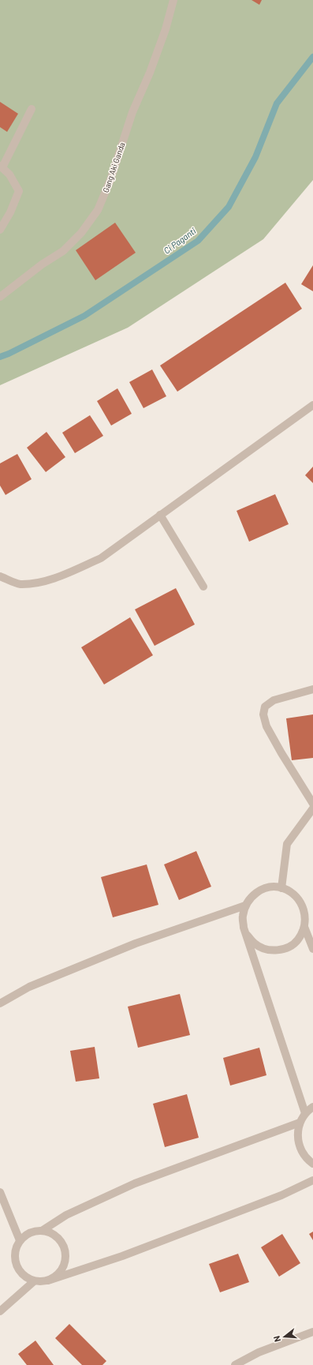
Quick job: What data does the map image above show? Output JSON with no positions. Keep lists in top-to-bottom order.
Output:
{
  "streets": {
    "street": ["Gang Aki Ganda"]
  },
  "water": ["Ci Paganti"],
  "north": "left"
}
